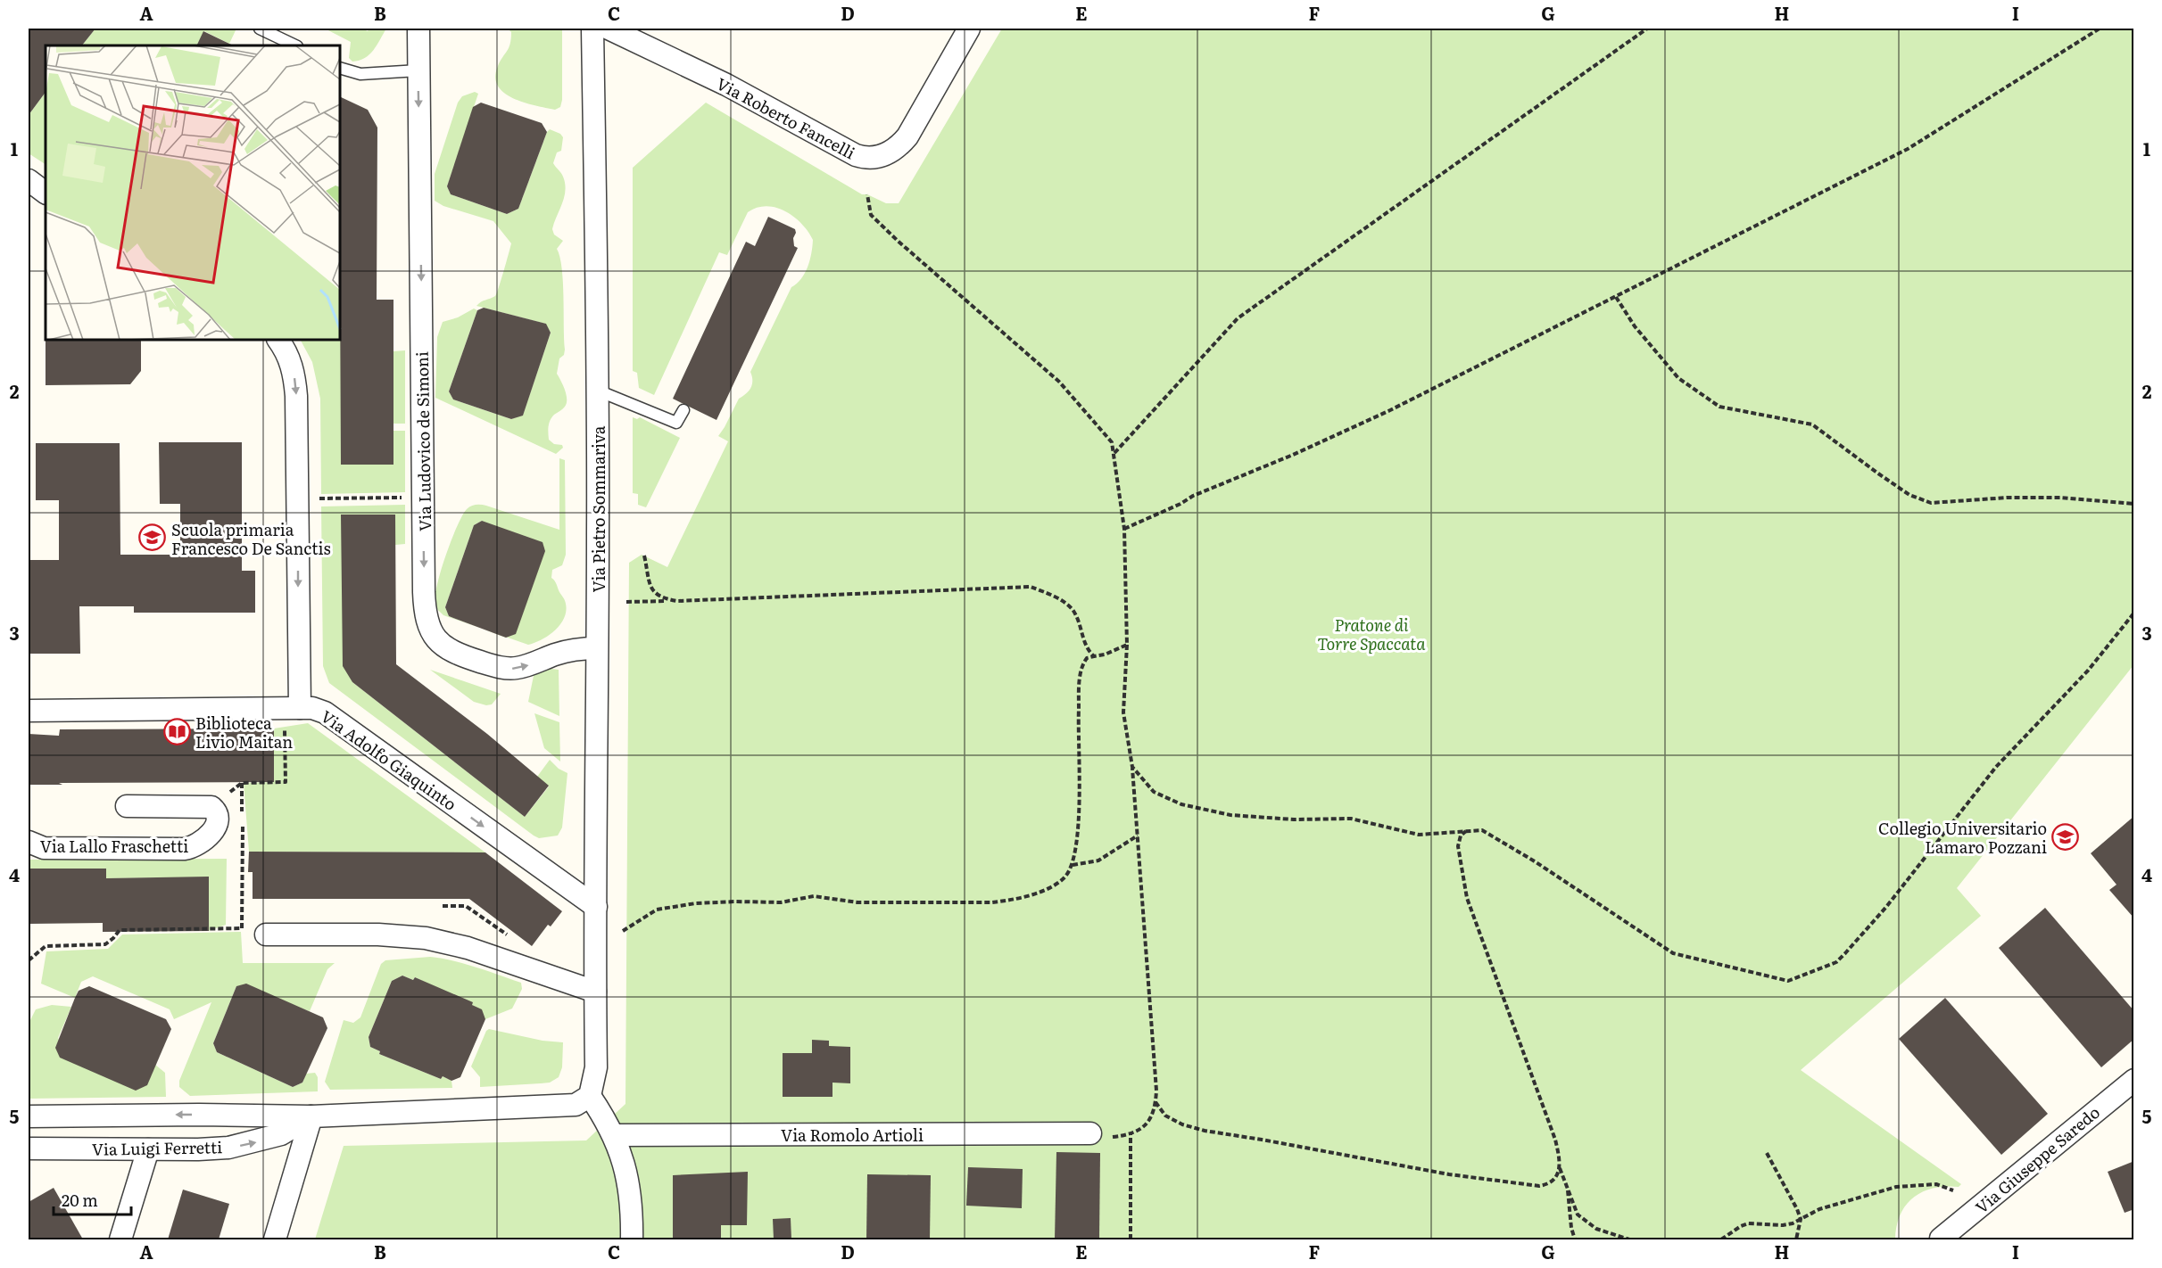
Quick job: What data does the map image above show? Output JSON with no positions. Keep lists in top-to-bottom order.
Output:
{
  "streets": {
    "street": [
      "Via Roberto Fancelli",
      "Via Ludovico de Simoni",
      "Via Pietro Sommariva",
      "Via Adolfo Giaquinto",
      "Via Lallo Fraschetti",
      "Via Romolo Artioli",
      "Via Luigi Ferretti",
      "Via Giuseppe Saredo"
    ]
  },
  "crossings": [
    ["Via Ludovico de Simoni", "Via Pietro Sommariva"],
    ["Via Pietro Sommariva", "Via Adolfo Giaquinto"],
    ["Via Pietro Sommariva", "Via Luigi Ferretti"]
  ],
  "one_way": ["Via Ludovico de Simoni", "Via Adolfo Giaquinto"],
  "parks": ["Pratone di Torre Spaccata"],
  "places": {
    "school or university": ["Scuola primaria Francesco De Sanctis", "Collegio Universitario Lamaro Pozzani"],
    "library": ["Biblioteca Livio Maitan"]
  },
  "scale_bar": "20 m",
  "grid": {
    "columns": [
      "A",
      "B",
      "C",
      "D",
      "E",
      "F",
      "G",
      "H",
      "I"
    ],
    "rows": [
      "1",
      "2",
      "3",
      "4",
      "5"
    ]
  }
}
